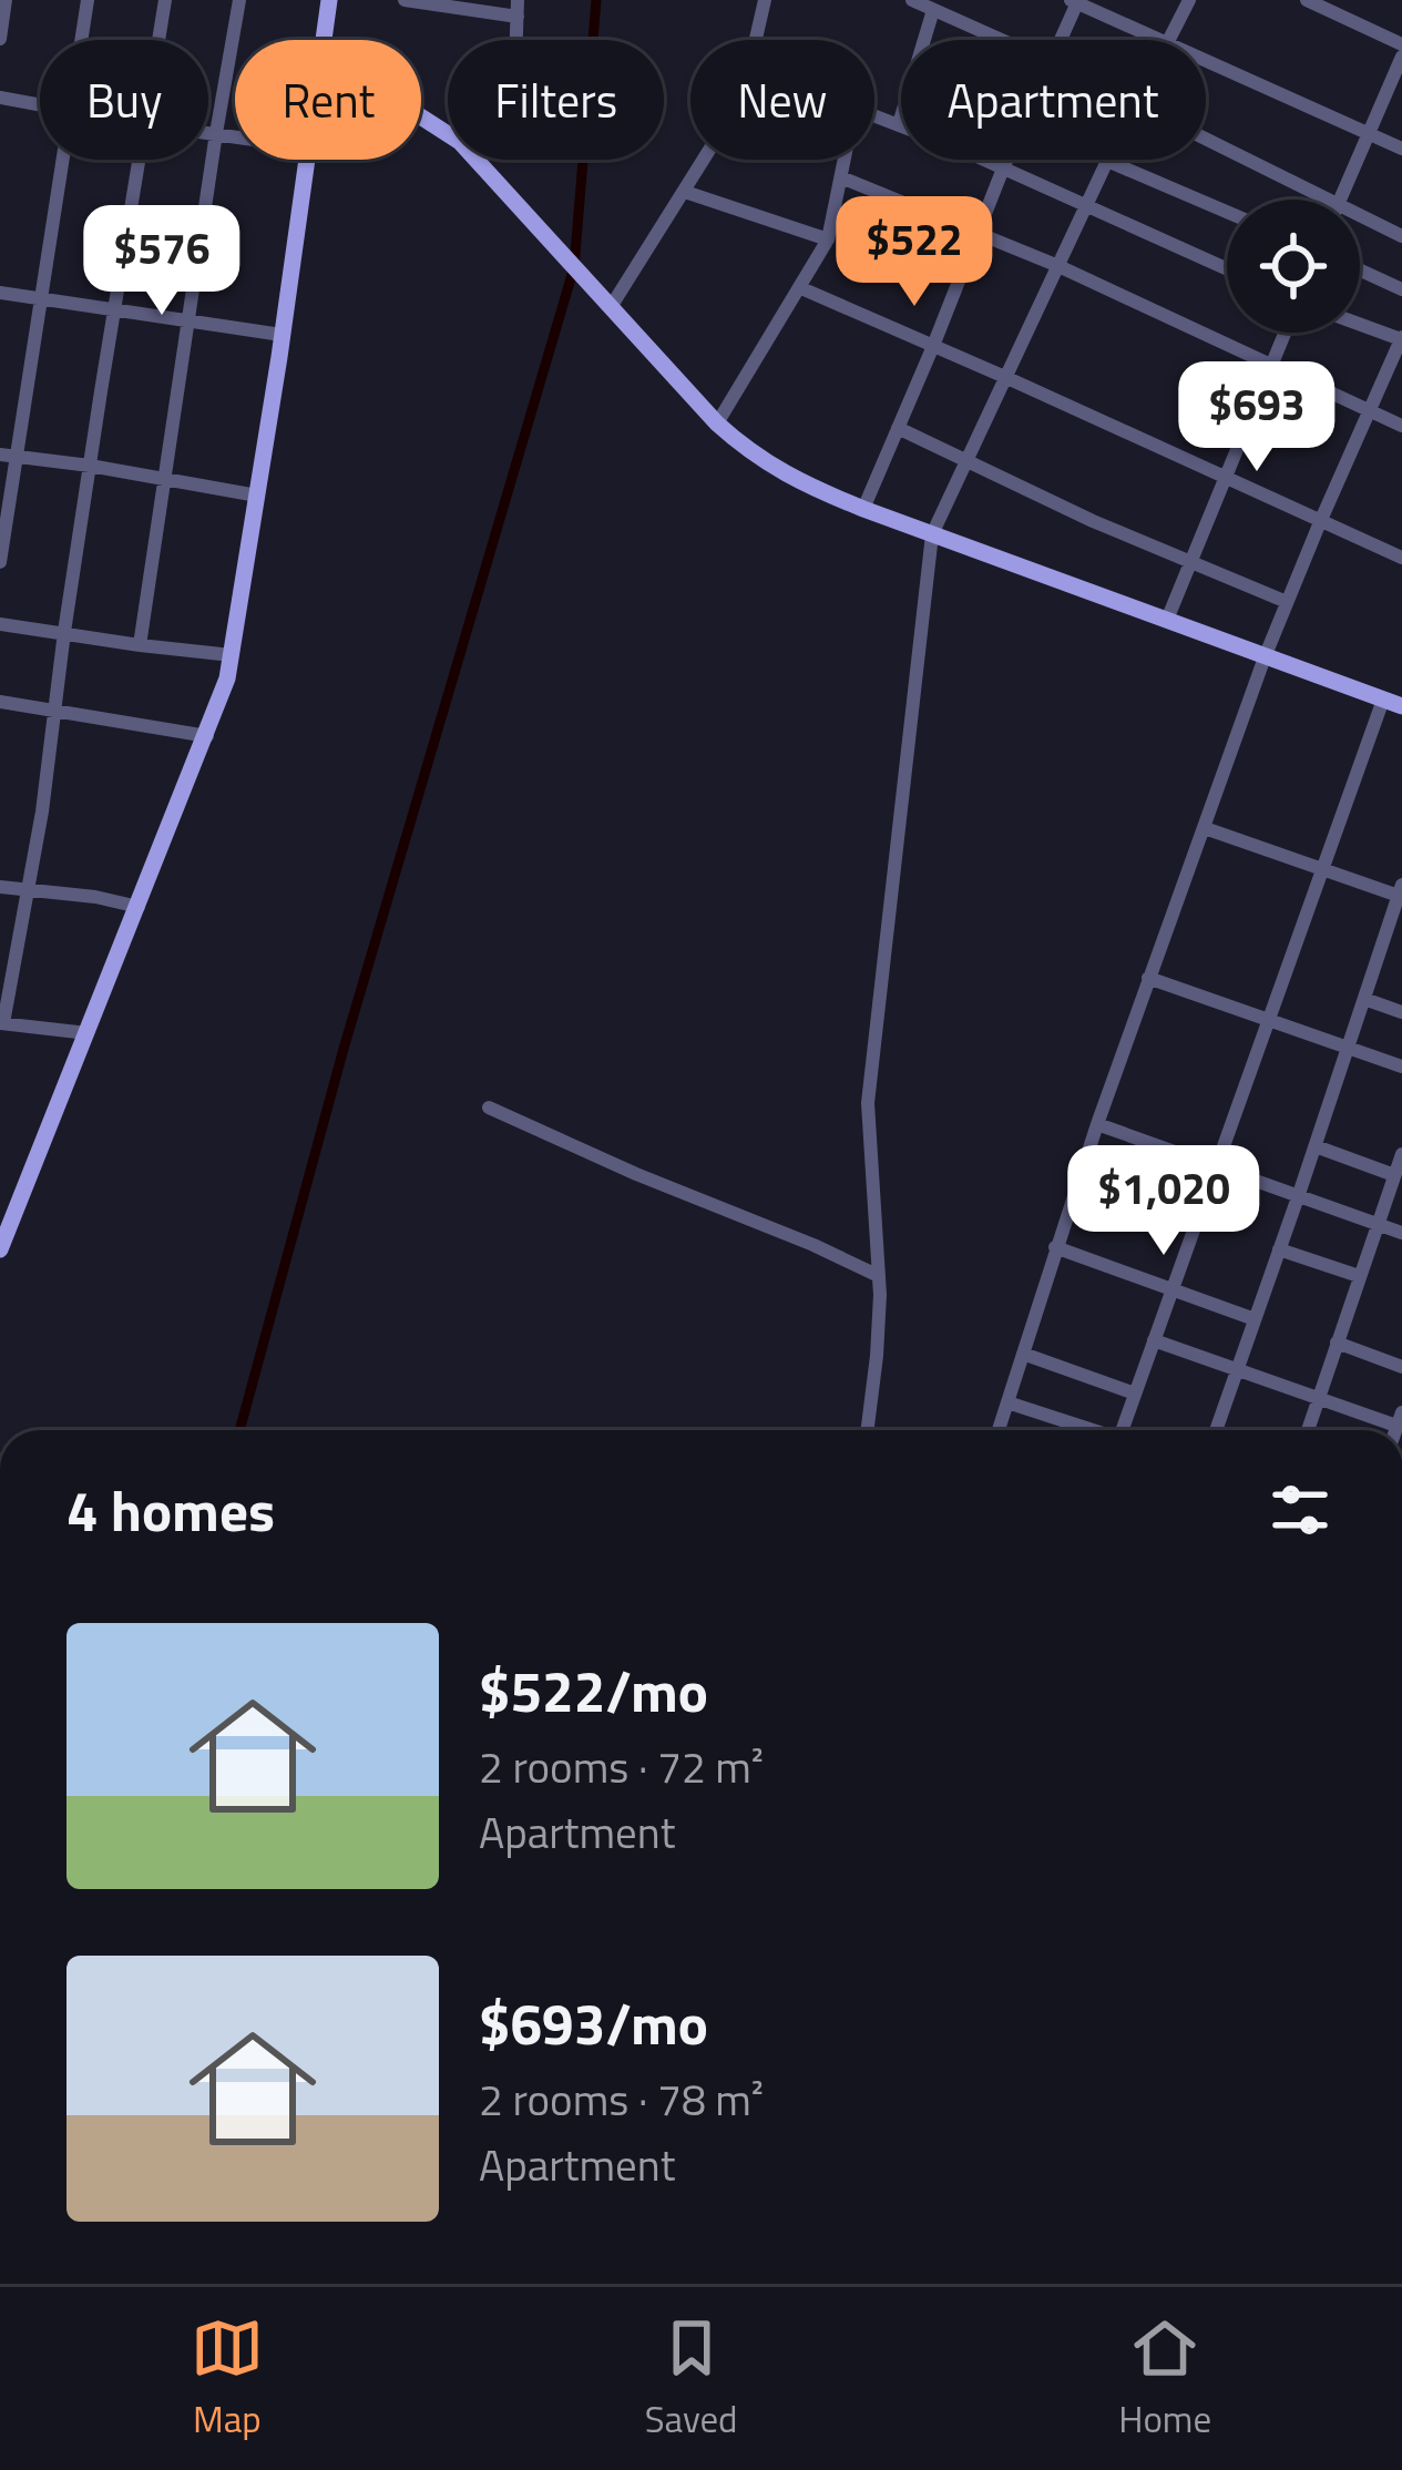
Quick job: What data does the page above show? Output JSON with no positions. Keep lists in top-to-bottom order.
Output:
{
  "page": {
    "chip": [
      "Buy",
      "Rent",
      "Filters",
      "New",
      "Apartment"
    ],
    "price": [
      "$522",
      "$576",
      "$693",
      "$1,020"
    ],
    "heading": "4 homes",
    "list": [
      {
        "name": "$522/mo",
        "note": "2 rooms · 72 m² · Apartment"
      },
      {
        "name": "$693/mo",
        "note": "2 rooms · 78 m² · Apartment"
      }
    ],
    "tabs": ["Map", "Saved", "Home"]
  }
}
